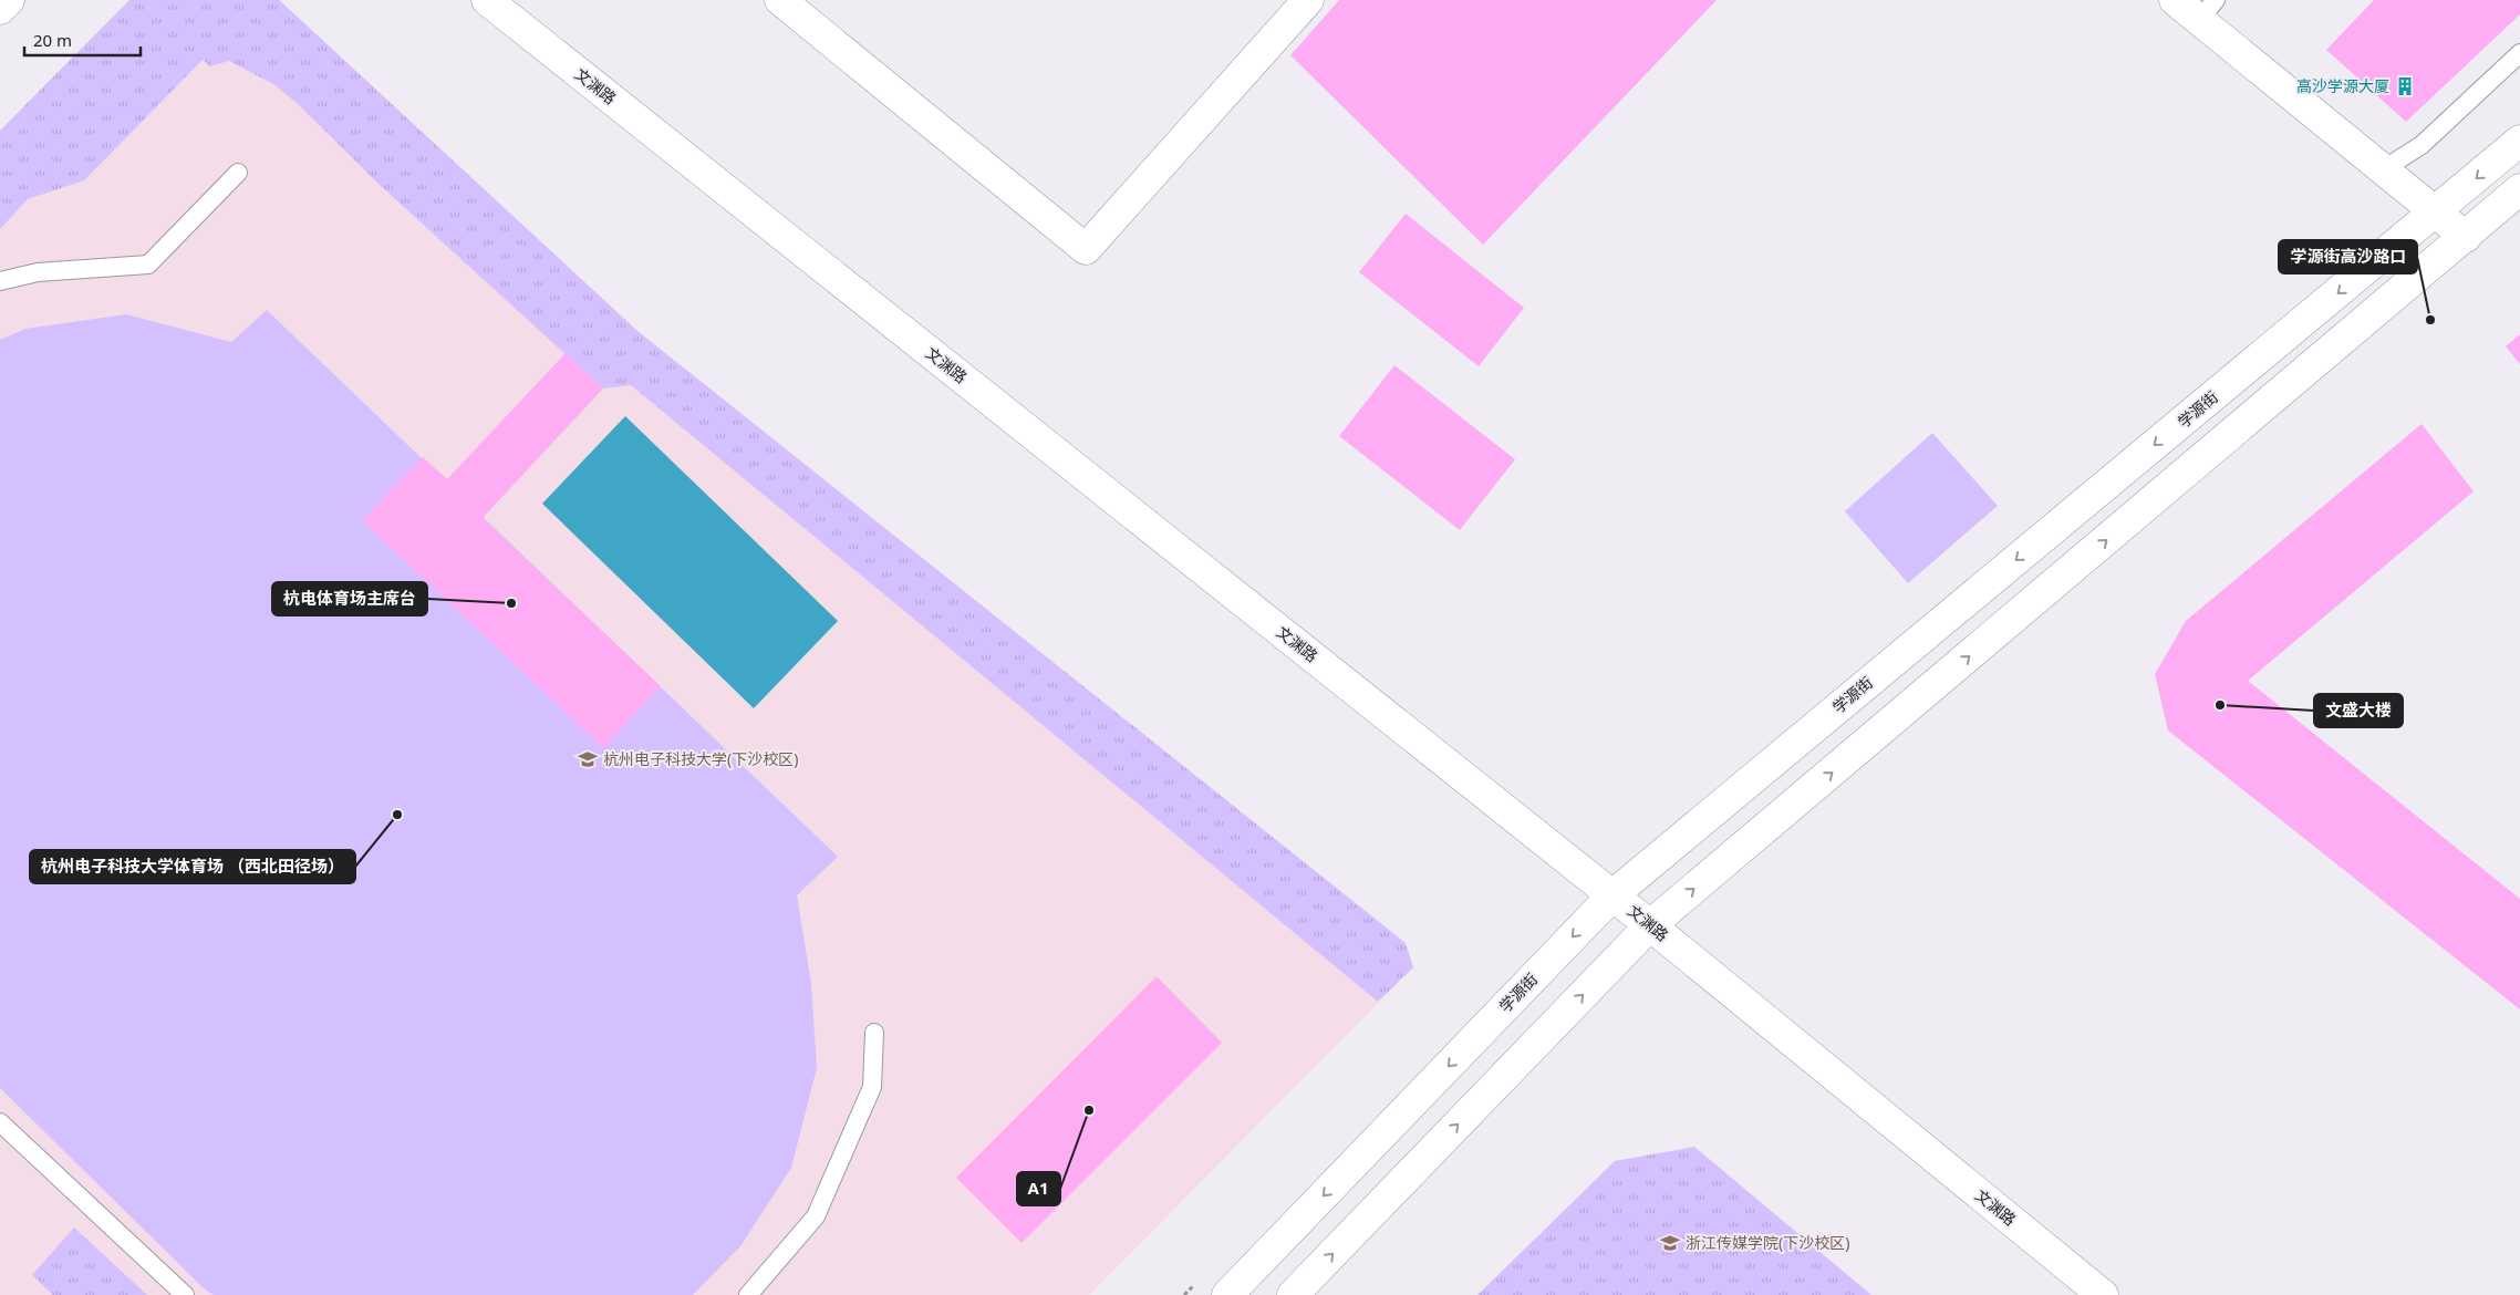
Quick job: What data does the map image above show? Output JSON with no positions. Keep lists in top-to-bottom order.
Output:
{
  "streets": {
    "main road": ["文渊路", "学源街"]
  },
  "crossings": [
    ["文渊路", "学源街"]
  ],
  "places": {
    "building": ["高沙学源大厦"],
    "other": [
      "学源街高沙路口",
      "杭电体育场主席台",
      "文盛大楼",
      "杭州电子科技大学体育场 （西北田径场）",
      "A1"
    ],
    "school or university": ["杭州电子科技大学(下沙校区)", "浙江传媒学院(下沙校区)"]
  },
  "scale_bar": "20 m"
}
